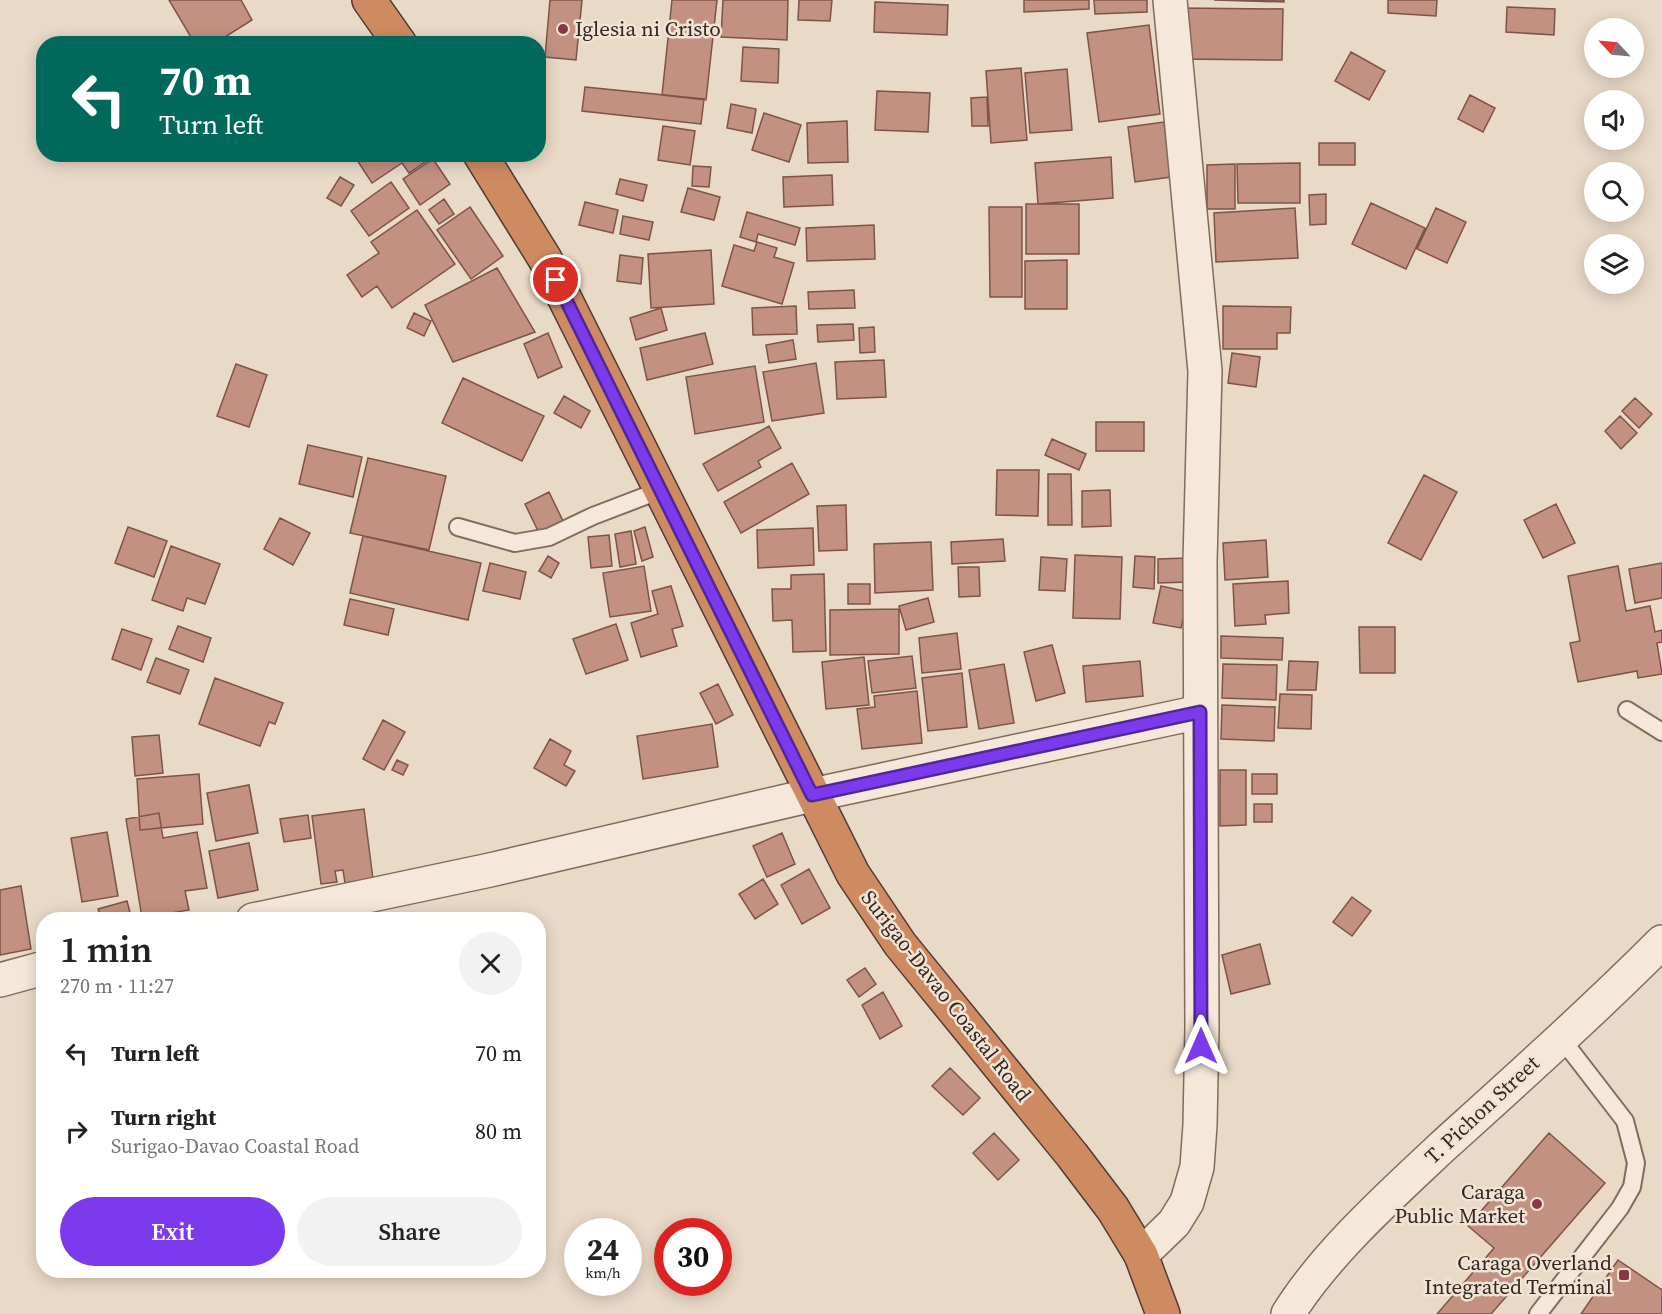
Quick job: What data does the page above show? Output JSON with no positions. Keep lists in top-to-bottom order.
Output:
{
  "streets": {
    "highway": ["Surigao-Davao Coastal Road"],
    "street": ["T. Pichon Street"]
  },
  "places": {
    "other": ["Iglesia ni Cristo", "Caraga Public Market"],
    "transit": ["Caraga Overland Integrated Terminal"]
  },
  "north": "top left",
  "page": {
    "turn": ["70 m", "Turn left"],
    "heading": ["1 min", "270 m · 11:27"],
    "list": [
      {
        "name": "Turn left",
        "value": "70 m"
      },
      {
        "name": "Turn right",
        "note": "Surigao-Davao Coastal Road",
        "value": "80 m"
      }
    ],
    "buttons": ["Exit", "Share"],
    "speed": "24 km/h",
    "limit": "30"
  }
}
